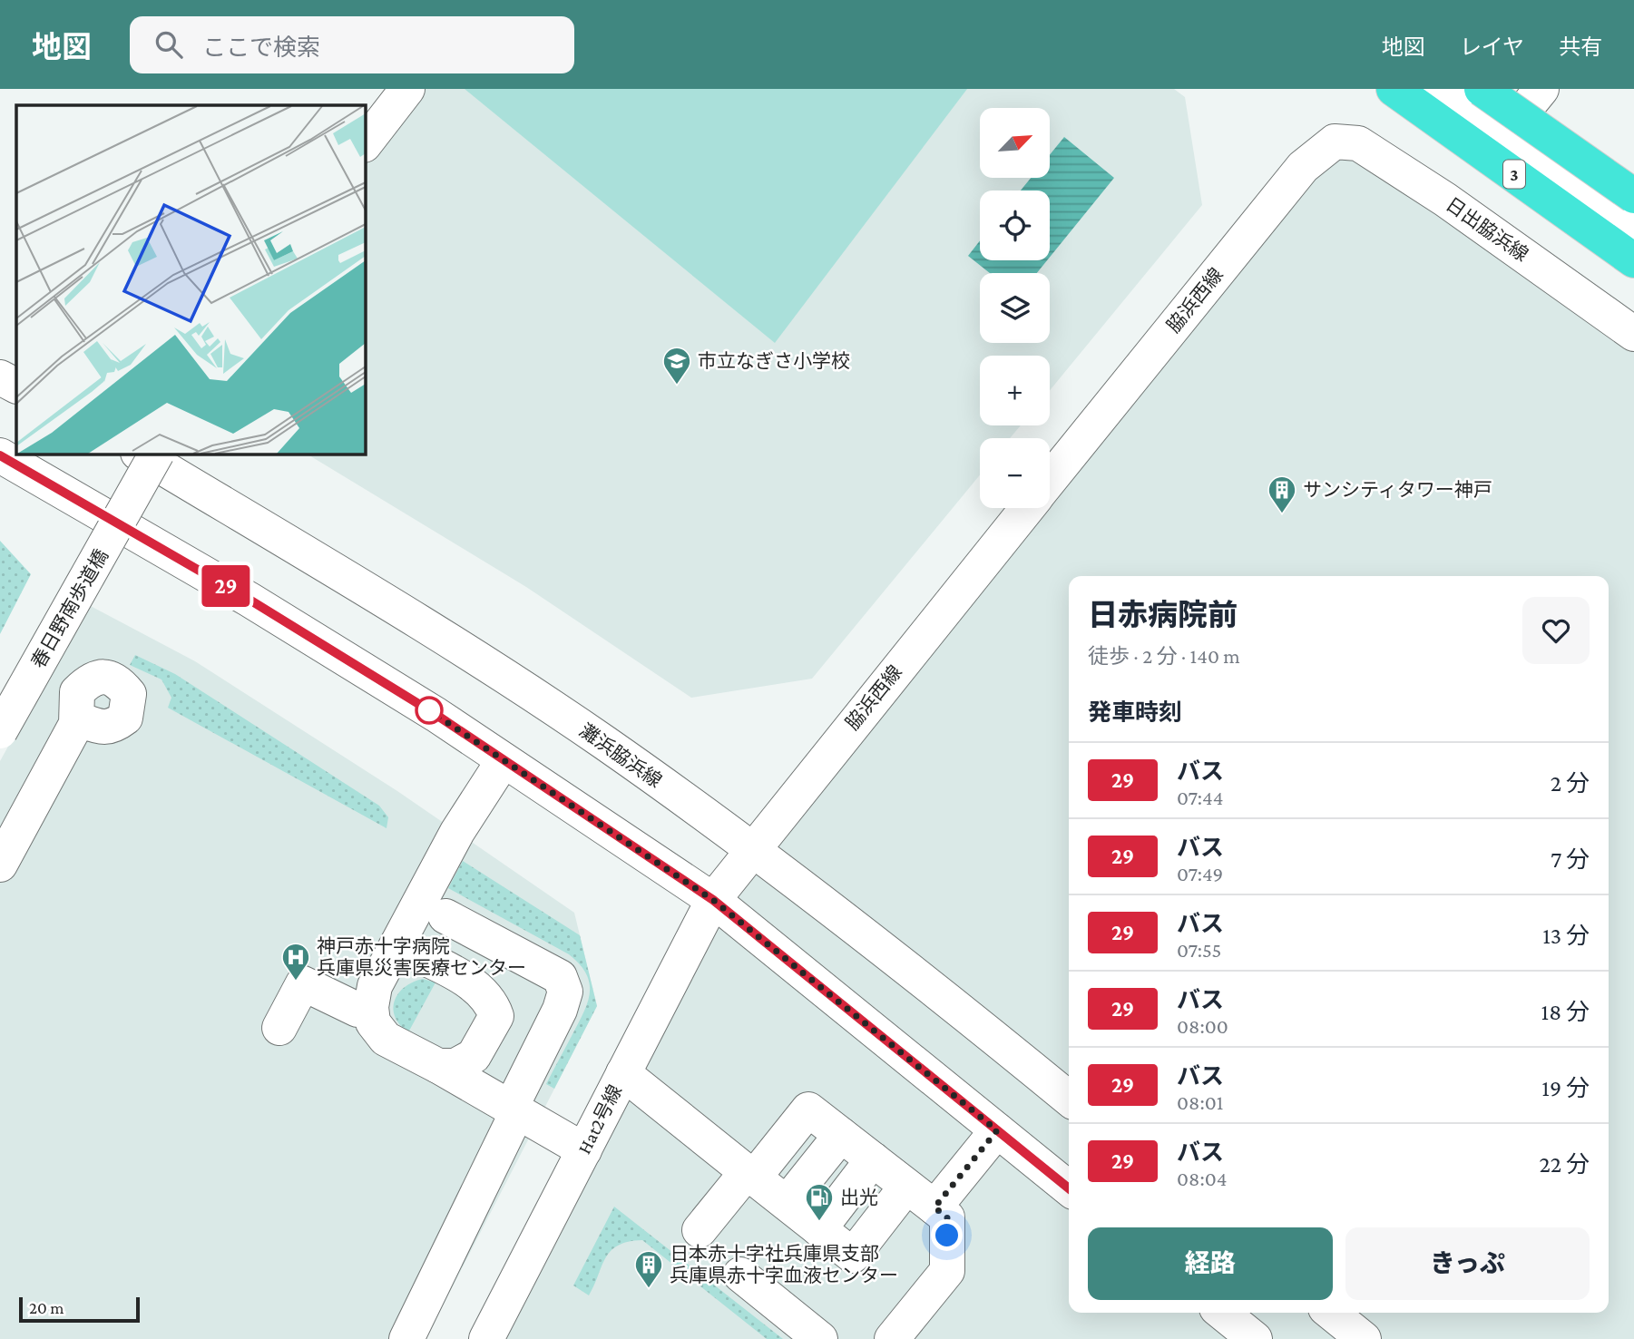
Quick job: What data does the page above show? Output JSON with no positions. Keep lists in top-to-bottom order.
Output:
{
  "streets": {
    "highway": ["3"],
    "street": [
      "日出脇浜線",
      "脇浜西線",
      "春日野南歩道橋",
      "灘浜脇浜線",
      "Hat2号線"
    ]
  },
  "crossings": [
    ["日出脇浜線", "脇浜西線"],
    ["脇浜西線", "灘浜脇浜線"],
    ["脇浜西線", "Hat2号線"]
  ],
  "places": {
    "school or university": ["市立なぎさ小学校"],
    "building": ["サンシティタワー神戸", "日本赤十字社兵庫県支部 兵庫県赤十字血液センター"],
    "hospital": ["神戸赤十字病院 兵庫県災害医療センター"],
    "fuel station": ["出光"]
  },
  "lines": ["bus line 29"],
  "scale_bar": "20 m",
  "north": "top right",
  "page": {
    "header": "地図",
    "search": "ここで検索",
    "nav": ["地図", "レイヤ", "共有"],
    "on_map": "29",
    "map_buttons": ["+", "−"],
    "heading": [
      ["日赤病院前", "徒歩 · 2 分 · 140 m"],
      "発車時刻"
    ],
    "list": [
      {
        "mark": "29",
        "name": "バス",
        "note": "07:44",
        "value": "2 分"
      },
      {
        "mark": "29",
        "name": "バス",
        "note": "07:49",
        "value": "7 分"
      },
      {
        "mark": "29",
        "name": "バス",
        "note": "07:55",
        "value": "13 分"
      },
      {
        "mark": "29",
        "name": "バス",
        "note": "08:00",
        "value": "18 分"
      },
      {
        "mark": "29",
        "name": "バス",
        "note": "08:01",
        "value": "19 分"
      },
      {
        "mark": "29",
        "name": "バス",
        "note": "08:04",
        "value": "22 分"
      }
    ],
    "buttons": ["経路", "きっぷ"],
    "scale": "20 m"
  }
}
